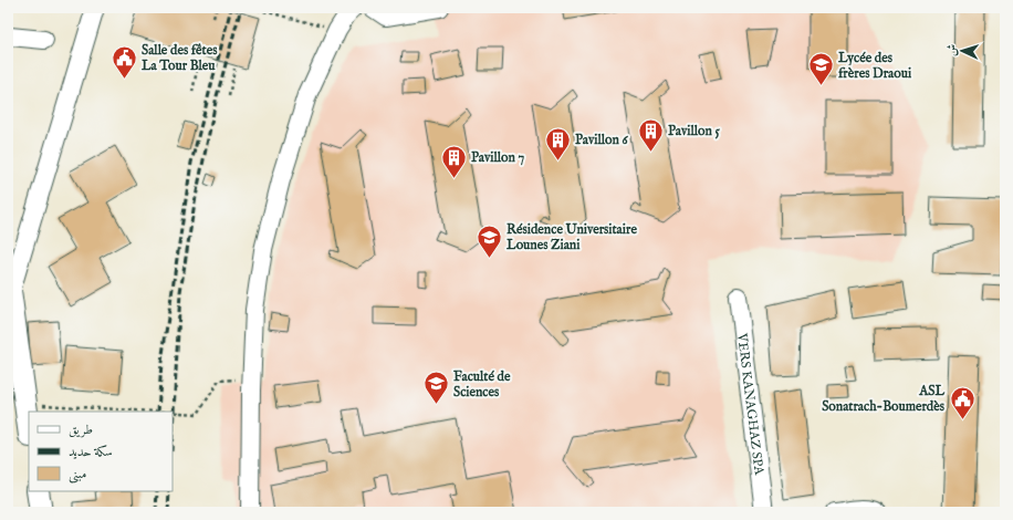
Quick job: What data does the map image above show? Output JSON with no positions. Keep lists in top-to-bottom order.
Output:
{
  "streets": {
    "lane": ["VERS KANAGHAZ SPA"]
  },
  "places": {
    "public building": ["Salle des fêtes La Tour Bleu", "ASL Sonatrach-Boumerdès"],
    "school or university": ["Lycée des frères Draoui", "Résidence Universitaire Lounes Ziani", "Faculté de Sciences"],
    "building": ["Pavillon 5", "Pavillon 6", "Pavillon 7"]
  },
  "legend": ["طريق", "سكة حديد", "مبنى"],
  "north": "left"
}
